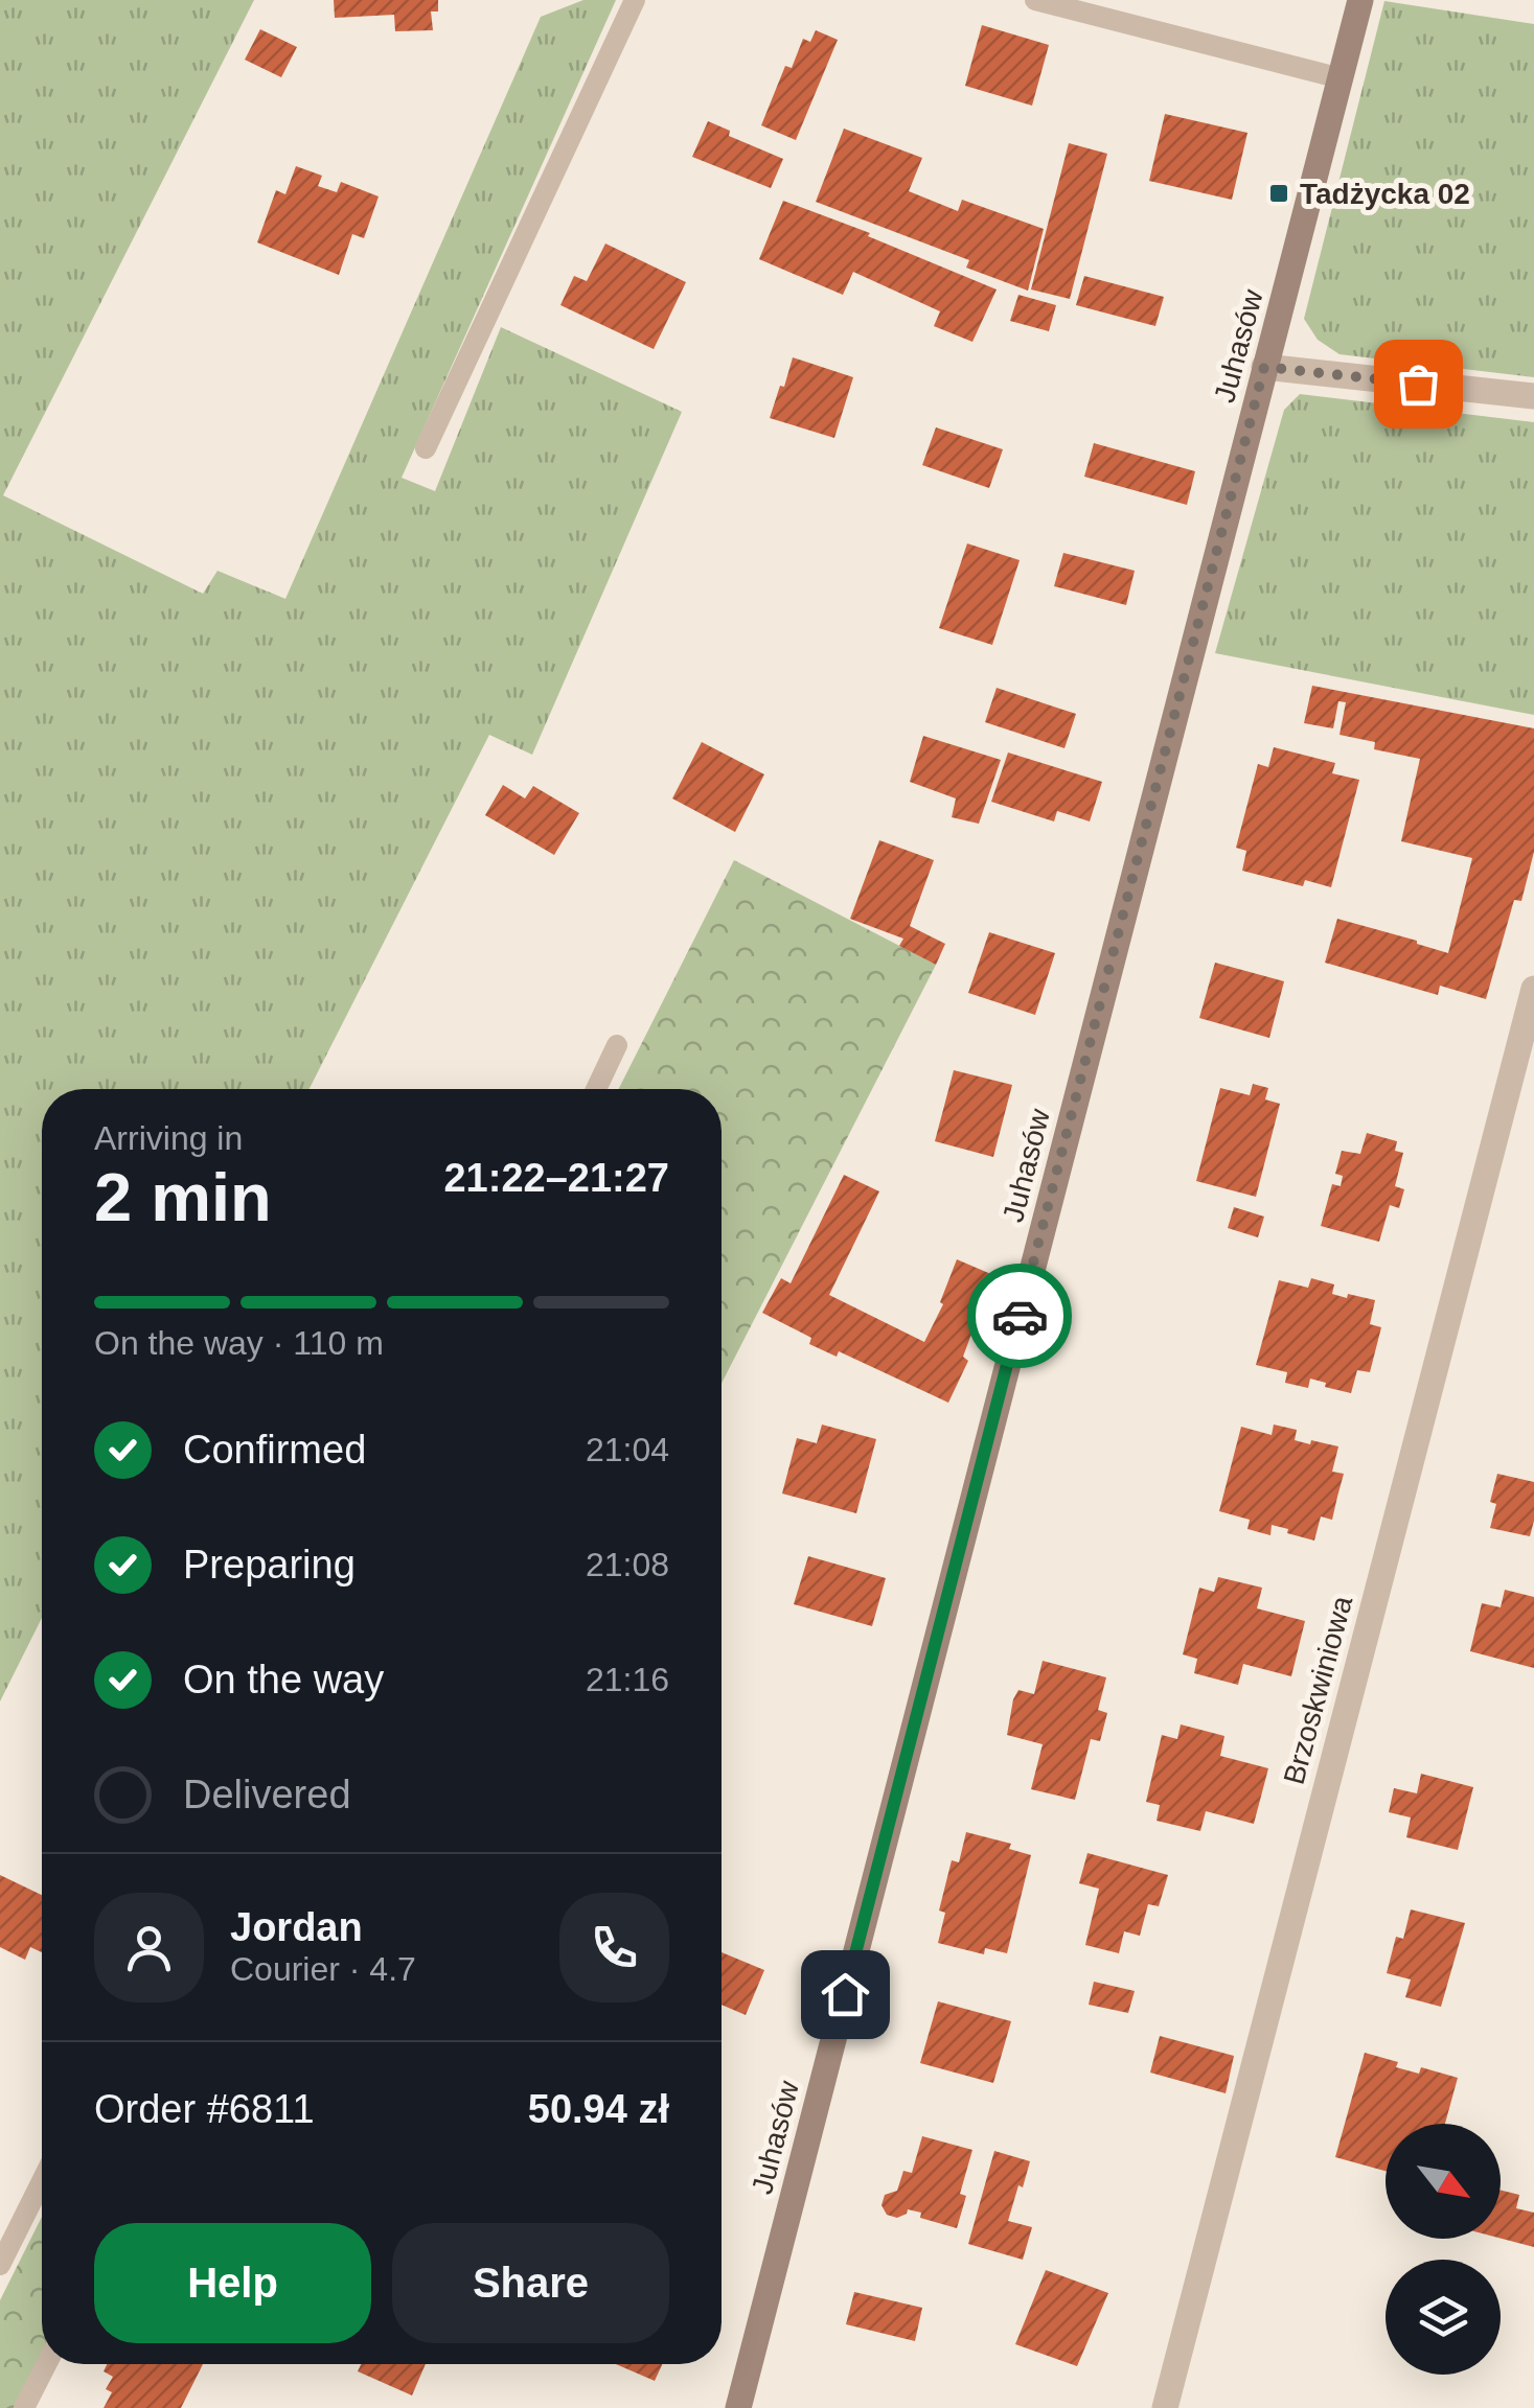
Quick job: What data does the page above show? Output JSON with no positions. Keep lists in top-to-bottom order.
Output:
{
  "streets": {
    "street": ["Juhasów", "Brzoskwiniowa"]
  },
  "places": {
    "transit": ["Tadżycka 02"]
  },
  "north": "bottom right",
  "page": {
    "heading": ["2 min", "Arriving in", "21:22–21:27"],
    "panel": [
      "Jordan",
      "Courier · 4.7",
      "Order #6811",
      "50.94 zł"
    ],
    "bar": "On the way · 110 m",
    "list": [
      ["Confirmed", "21:04"],
      ["Preparing", "21:08"],
      ["On the way", "21:16"],
      "Delivered"
    ],
    "buttons": ["Help", "Share"]
  }
}
